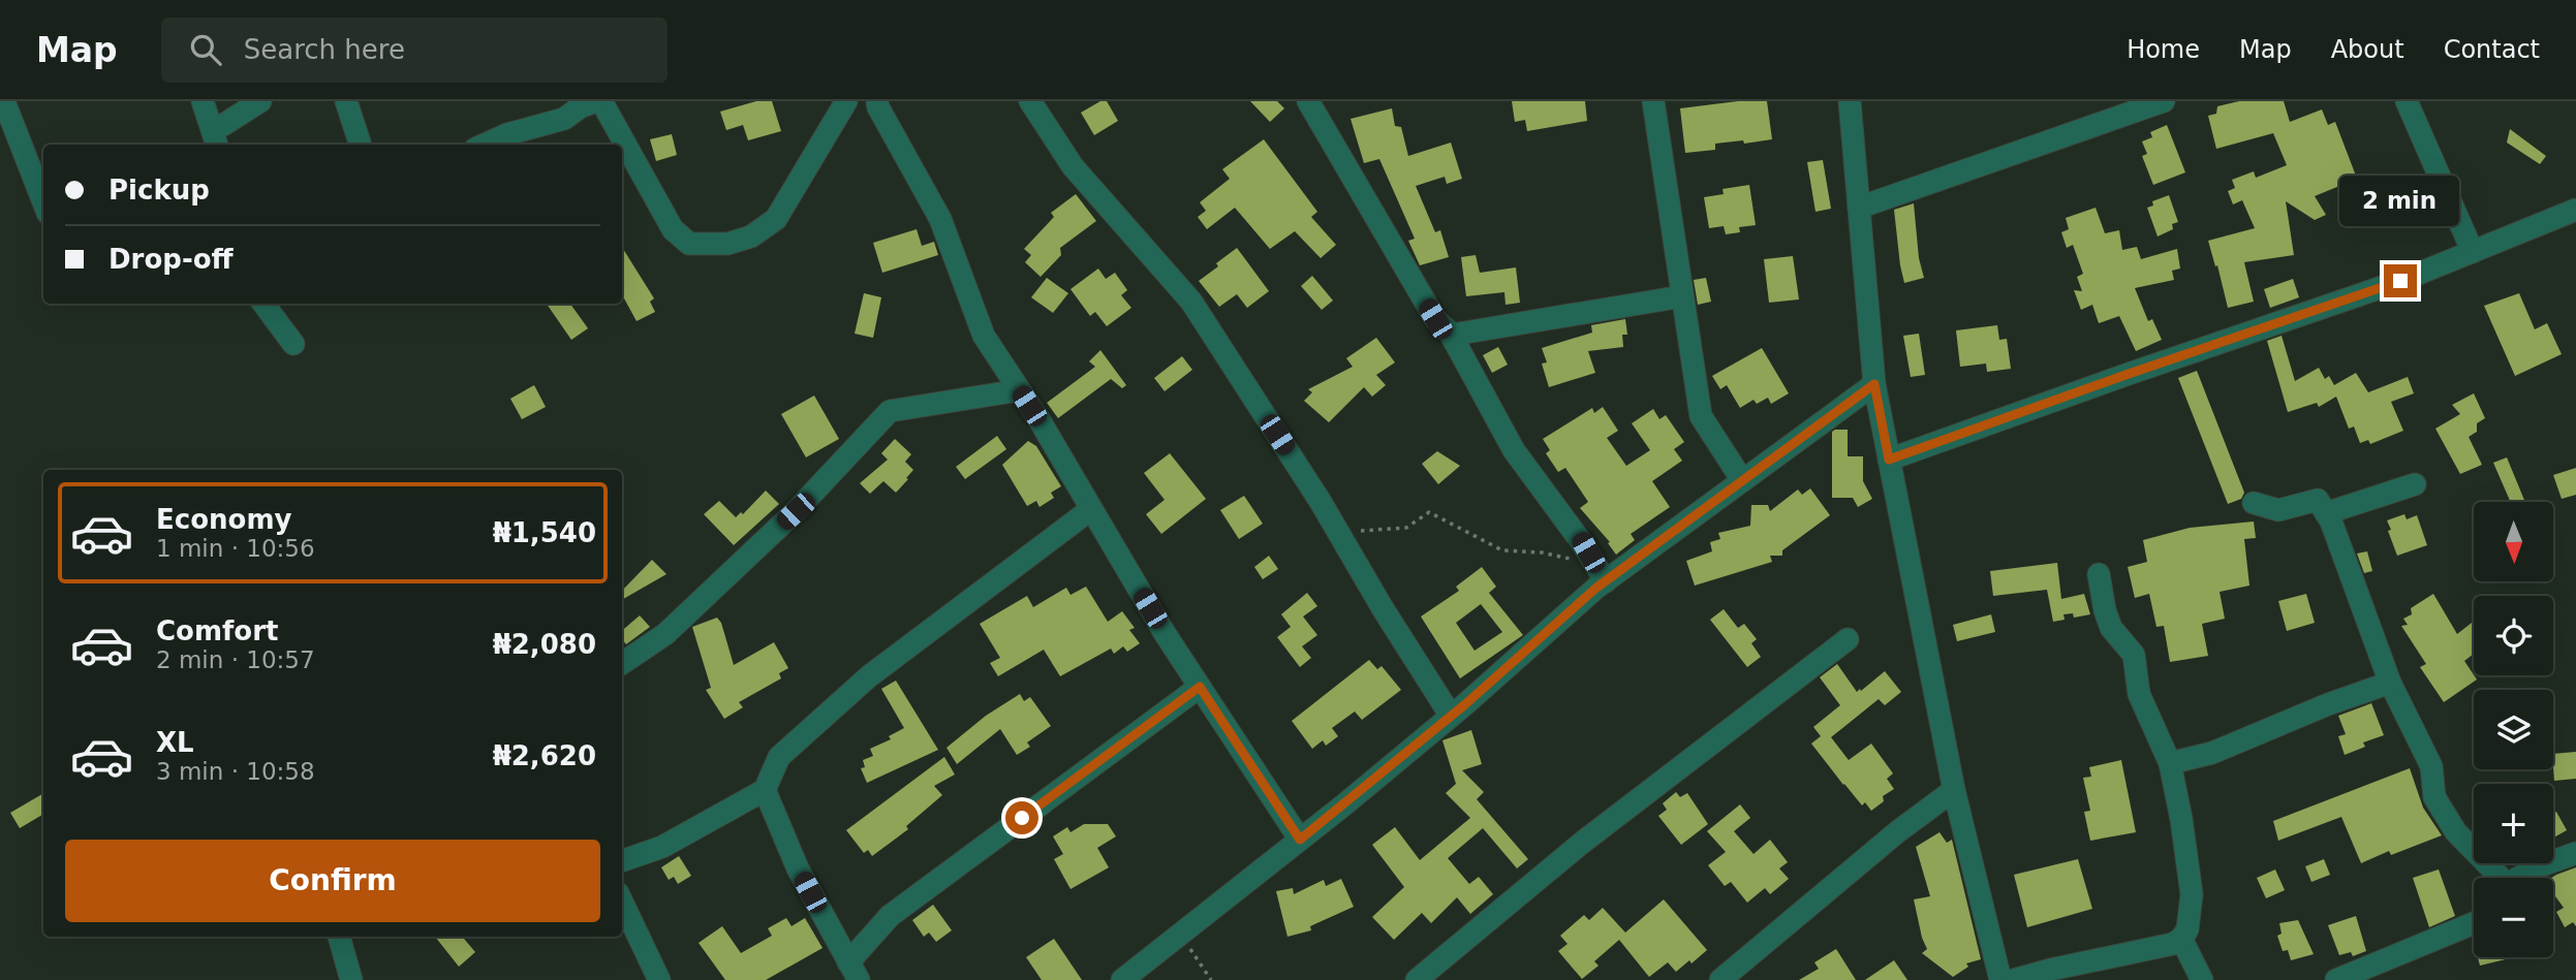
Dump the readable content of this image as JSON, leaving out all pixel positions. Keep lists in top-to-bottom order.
{
  "north": "bottom",
  "page": {
    "header": "Map",
    "search": "Search here",
    "nav": [
      "Home",
      "Map",
      "About",
      "Contact"
    ],
    "banner": ["Pickup", "Drop-off"],
    "bubble": "2 min",
    "list": [
      {
        "name": "Economy",
        "note": "1 min · 10:56",
        "value": "₦1,540"
      },
      {
        "name": "Comfort",
        "note": "2 min · 10:57",
        "value": "₦2,080"
      },
      {
        "name": "XL",
        "note": "3 min · 10:58",
        "value": "₦2,620"
      }
    ],
    "map_buttons": ["+", "−"],
    "buttons": "Confirm"
  }
}
